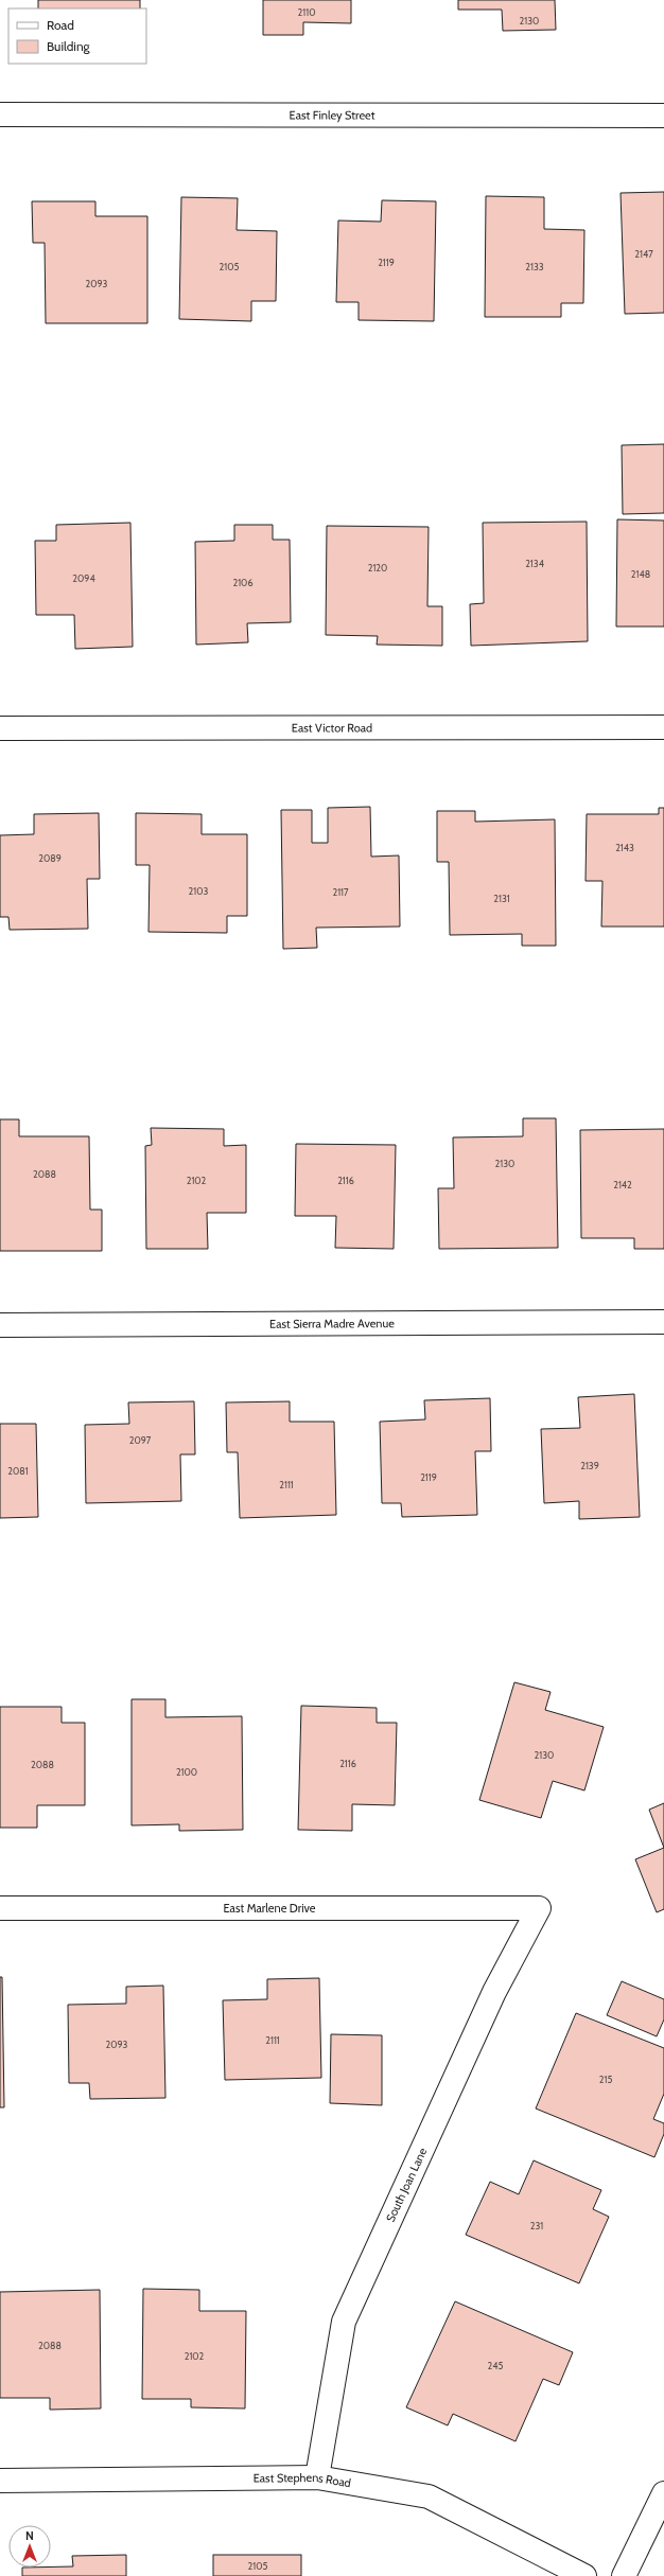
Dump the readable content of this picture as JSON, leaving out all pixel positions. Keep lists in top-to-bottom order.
{
  "streets": {
    "street": [
      "East Finley Street",
      "East Victor Road",
      "East Sierra Madre Avenue",
      "East Marlene Drive",
      "South Joan Lane",
      "East Stephens Road"
    ]
  },
  "crossings": [
    ["East Marlene Drive", "South Joan Lane"],
    ["South Joan Lane", "East Stephens Road"]
  ],
  "house_numbers": [
    "2110",
    "2130",
    "2147",
    "2119",
    "2105",
    "2133",
    "2093",
    "2134",
    "2120",
    "2148",
    "2094",
    "2106",
    "2143",
    "2089",
    "2103",
    "2117",
    "2131",
    "2130",
    "2088",
    "2102",
    "2116",
    "2142",
    "2097",
    "2139",
    "2081",
    "2119",
    "2111",
    "2130",
    "2116",
    "2088",
    "2100",
    "2111",
    "2093",
    "215",
    "231",
    "2088",
    "2102",
    "245",
    "2105"
  ],
  "legend": ["Road", "Building"],
  "north": "top"
}
